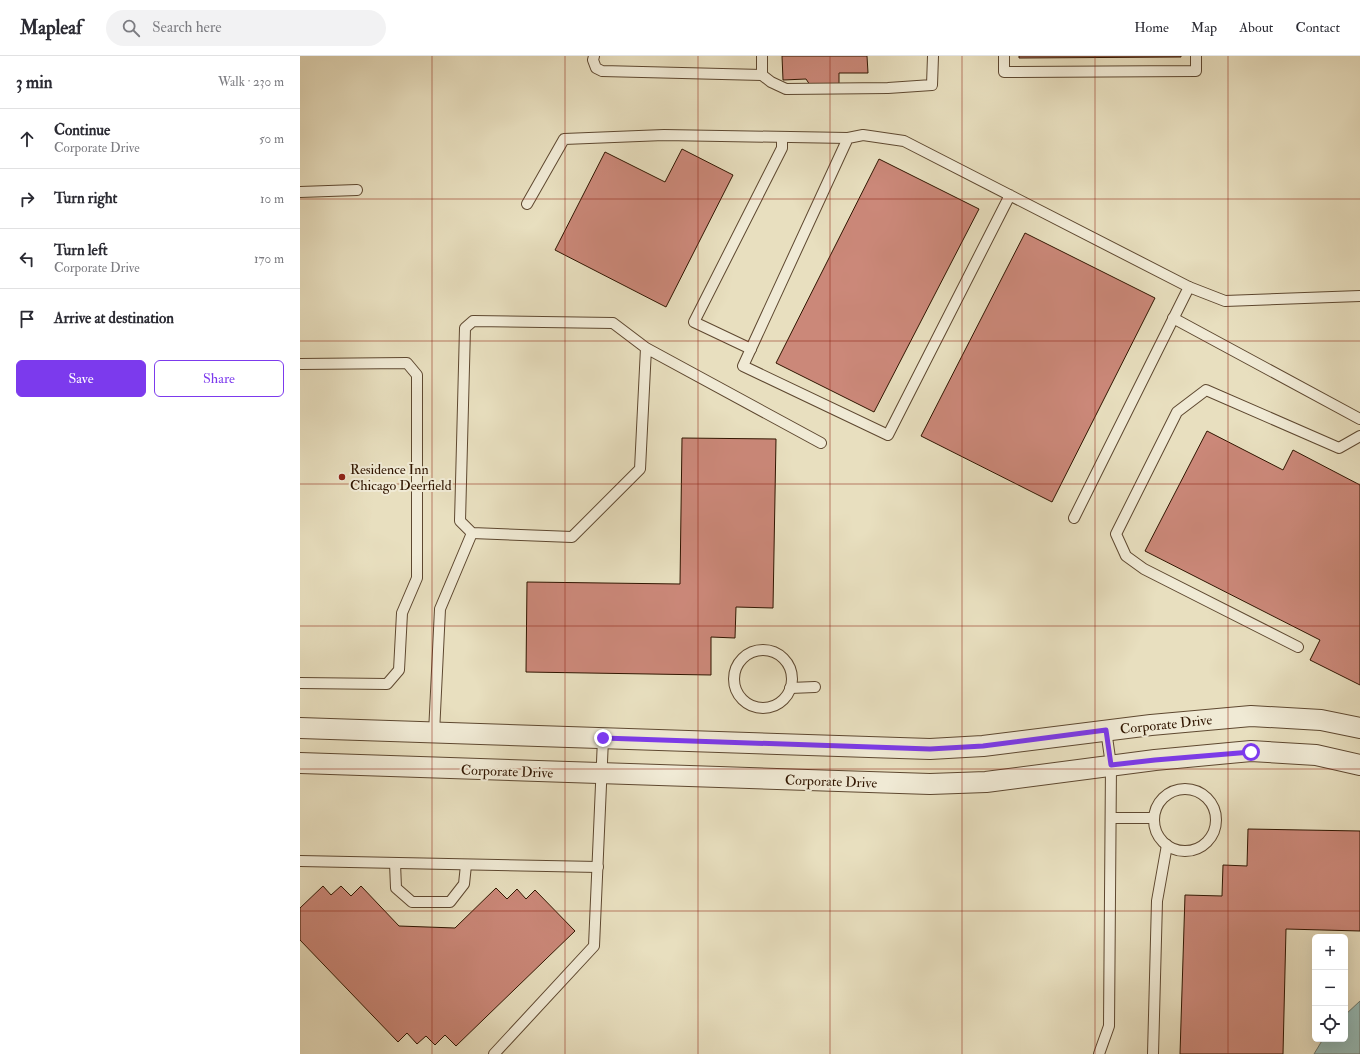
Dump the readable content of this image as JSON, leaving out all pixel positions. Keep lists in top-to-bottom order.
{
  "streets": {
    "street": ["Corporate Drive"]
  },
  "places": ["Residence Inn Chicago Deerfield"],
  "page": {
    "header": "Mapleaf",
    "search": "Search here",
    "nav": [
      "Home",
      "Map",
      "About",
      "Contact"
    ],
    "heading": ["3 min", "Walk · 230 m"],
    "list": [
      ["Continue", "Corporate Drive", "50 m"],
      ["Turn right", "10 m"],
      ["Turn left", "Corporate Drive", "170 m"],
      "Arrive at destination"
    ],
    "buttons": ["Save", "Share"],
    "map_buttons": ["+", "−"]
  }
}
